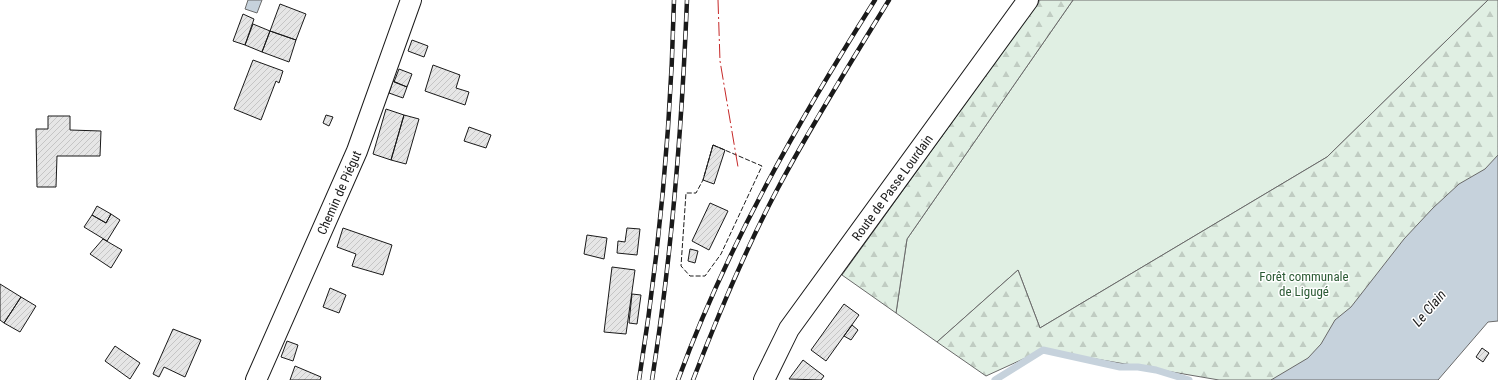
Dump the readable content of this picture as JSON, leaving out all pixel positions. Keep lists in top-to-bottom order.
{
  "streets": {
    "street": ["Route de Passe Lourdain", "Chemin de Piégut"]
  },
  "water": ["Le Clain"],
  "parks": ["Forêt communale de Ligugé"]
}
